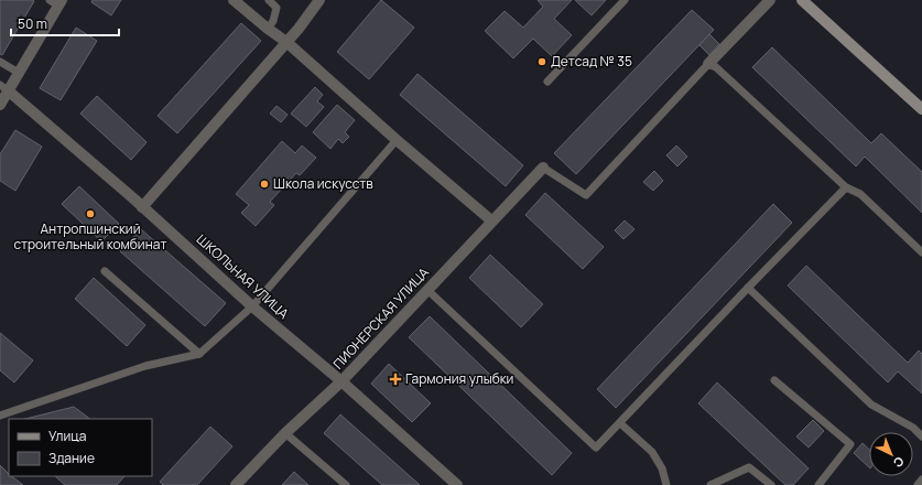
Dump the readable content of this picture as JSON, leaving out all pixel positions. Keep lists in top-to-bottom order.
{
  "streets": {
    "street": ["ШКОЛЬНАЯ УЛИЦА", "ПИОНЕРСКАЯ УЛИЦА"]
  },
  "crossings": [
    ["ШКОЛЬНАЯ УЛИЦА", "ПИОНЕРСКАЯ УЛИЦА"]
  ],
  "places": {
    "other": ["Детсад № 35", "Школа искусств", "Антропшинский строительный комбинат"],
    "health": ["Гармония улыбки"]
  },
  "legend": ["Улица", "Здание"],
  "scale_bar": "50 m",
  "north": "bottom right"
}
